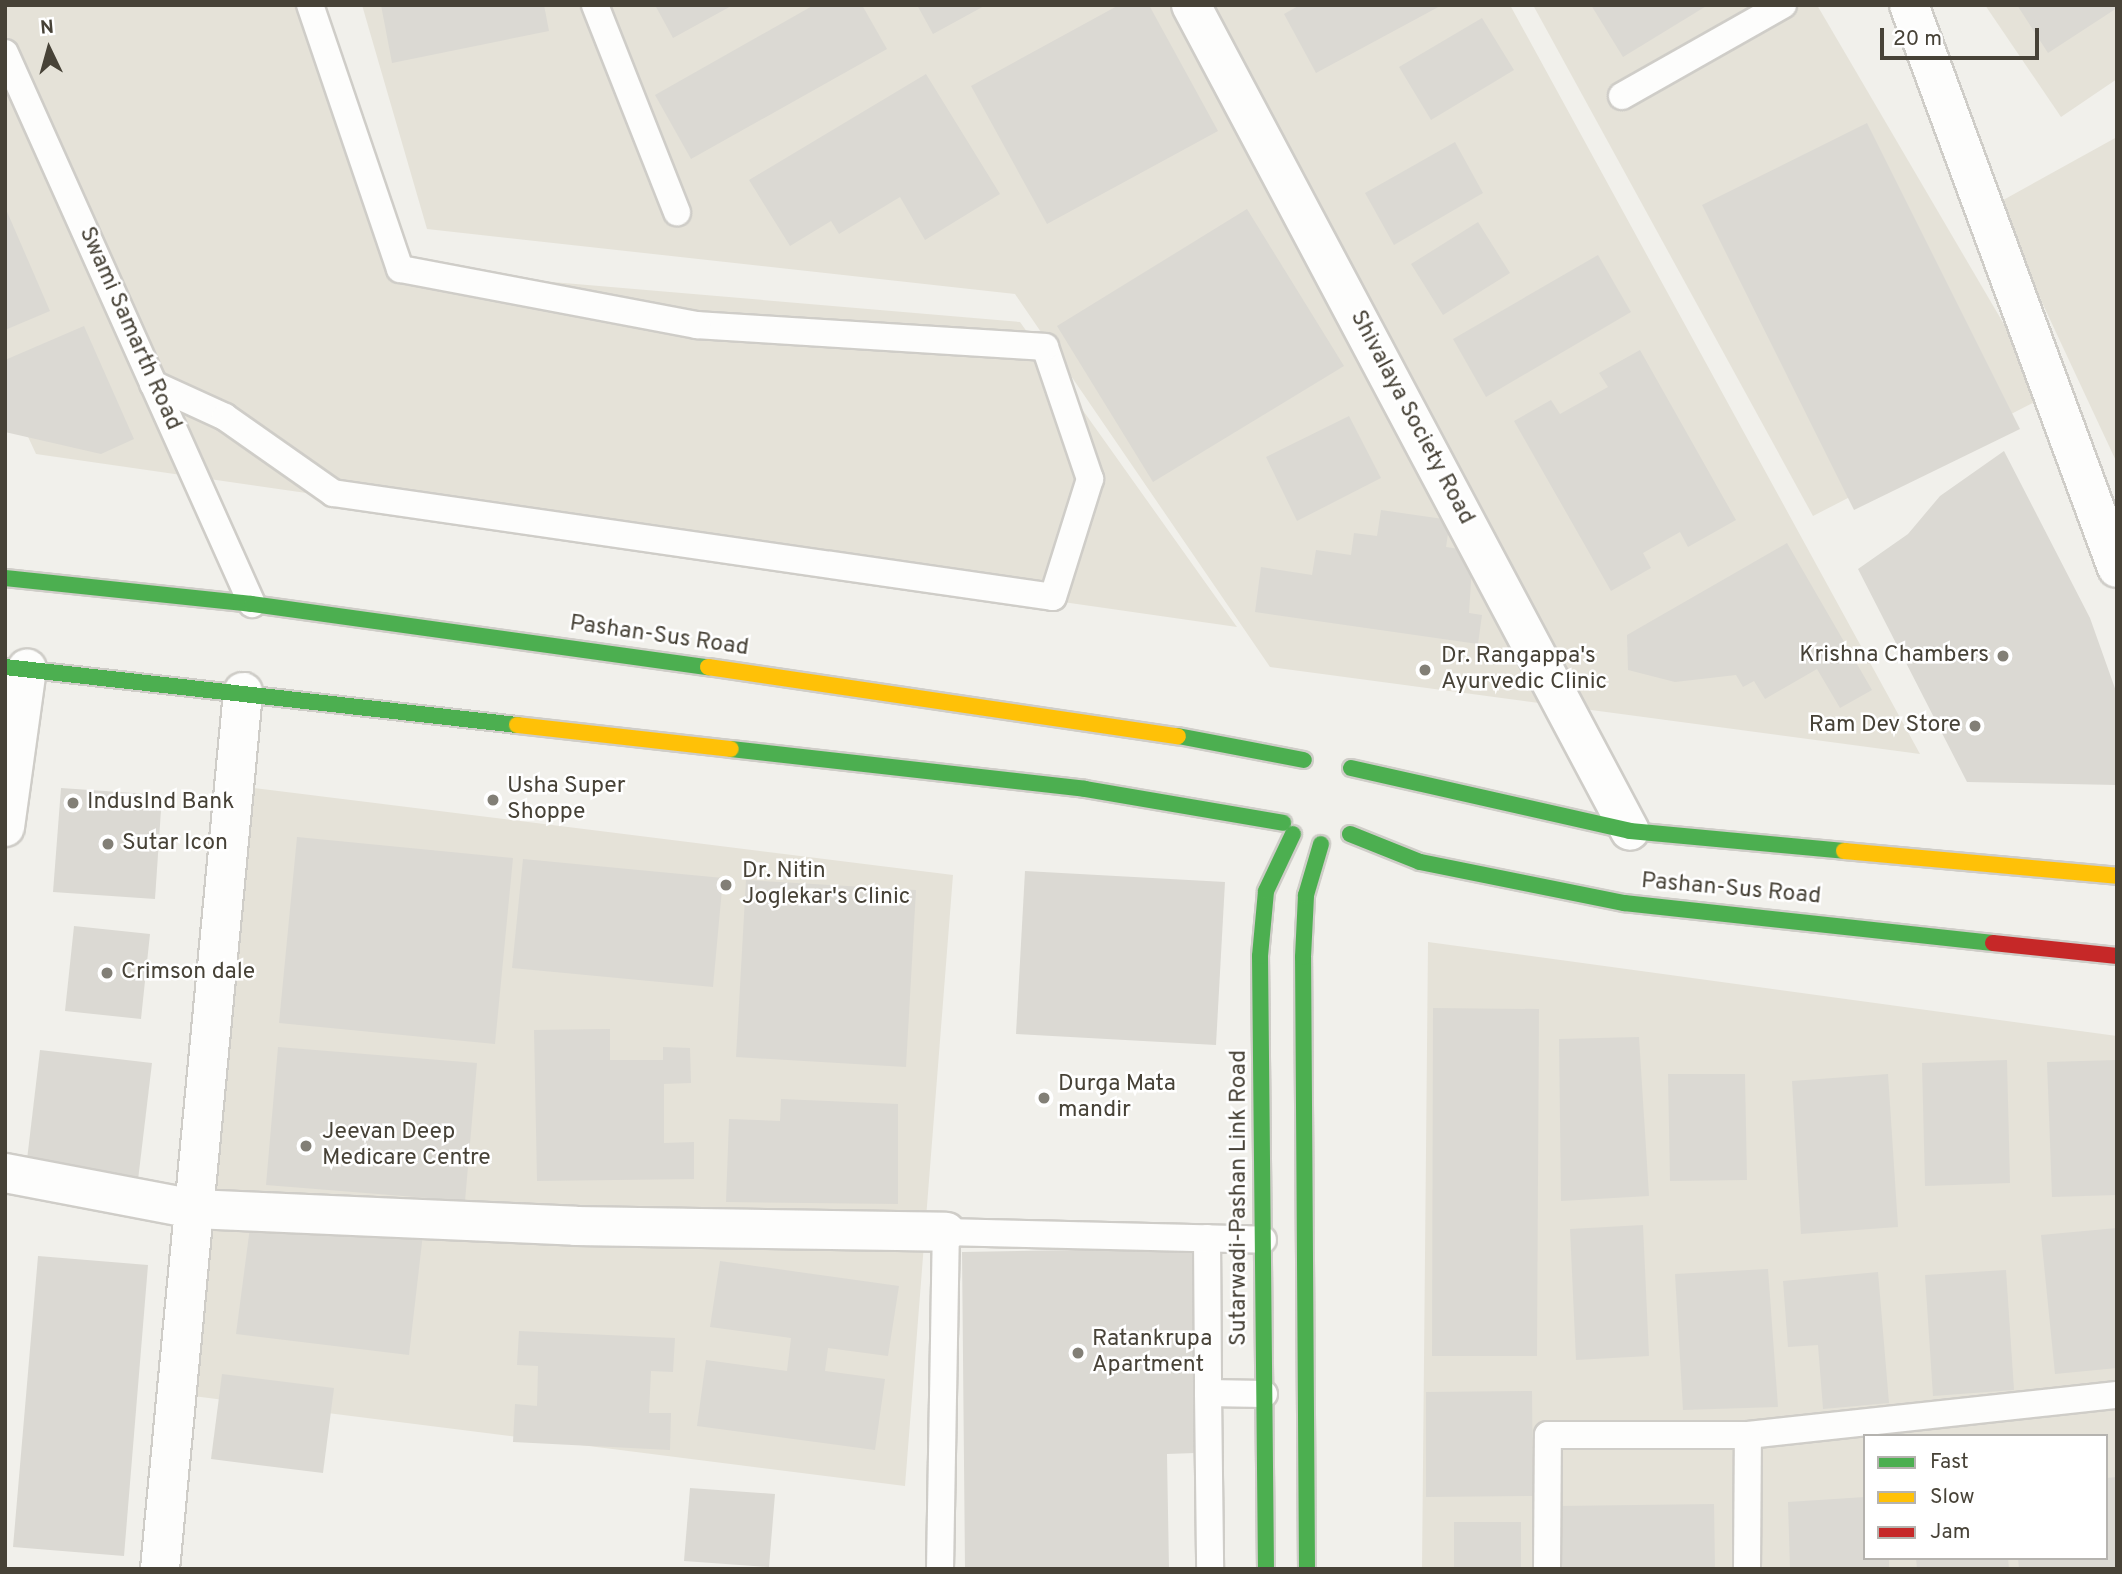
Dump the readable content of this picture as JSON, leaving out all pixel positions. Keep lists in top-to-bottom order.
{
  "streets": {
    "main road": ["Pashan-Sus Road", "Sutarwadi-Pashan Link Road"],
    "street": ["Shivalaya Society Road"],
    "lane": ["Swami Samarth Road"]
  },
  "crossings": [
    ["Swami Samarth Road", "Pashan-Sus Road"]
  ],
  "places": [
    "Krishna Chambers",
    "Dr. Rangappa's Ayurvedic Clinic",
    "Ram Dev Store",
    "Usha Super Shoppe",
    "IndusInd Bank",
    "Sutar Icon",
    "Dr. Nitin Joglekar's Clinic",
    "Crimson dale",
    "Durga Mata mandir",
    "Jeevan Deep Medicare Centre",
    "Ratankrupa Apartment"
  ],
  "legend": ["Fast", "Slow", "Jam"],
  "scale_bar": "20 m",
  "north": "top"
}
